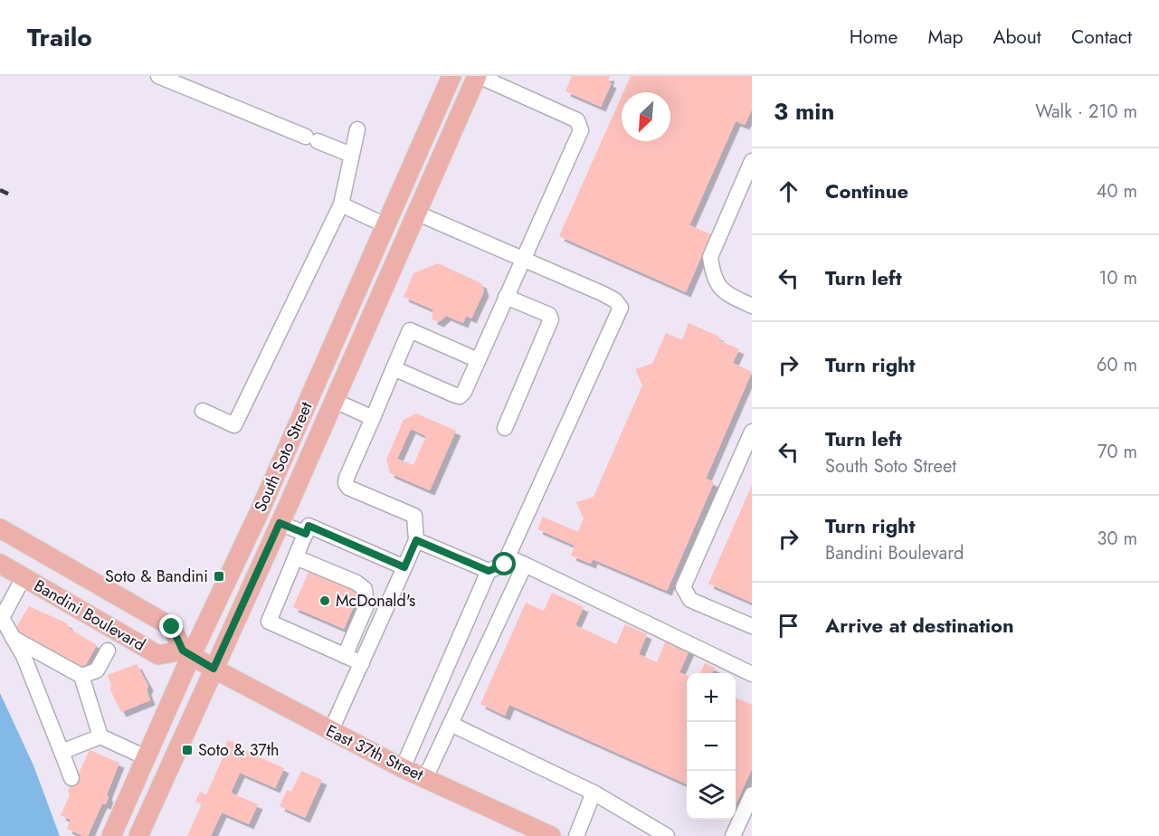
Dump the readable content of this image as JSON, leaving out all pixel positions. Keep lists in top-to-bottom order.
{
  "streets": {
    "main road": ["South Soto Street", "Bandini Boulevard", "East 37th Street"]
  },
  "crossings": [
    ["South Soto Street", "Bandini Boulevard"],
    ["South Soto Street", "East 37th Street"],
    ["Bandini Boulevard", "East 37th Street"]
  ],
  "places": {
    "transit": ["Soto & Bandini", "Soto & 37th"],
    "other": ["McDonald's"]
  },
  "north": "bottom left",
  "page": {
    "header": "Trailo",
    "nav": [
      "Home",
      "Map",
      "About",
      "Contact"
    ],
    "heading": ["3 min", "Walk · 210 m"],
    "list": [
      ["Continue", "40 m"],
      ["Turn left", "10 m"],
      ["Turn right", "60 m"],
      ["Turn left", "South Soto Street", "70 m"],
      ["Turn right", "Bandini Boulevard", "30 m"],
      "Arrive at destination"
    ],
    "map_buttons": ["+", "−"]
  }
}
